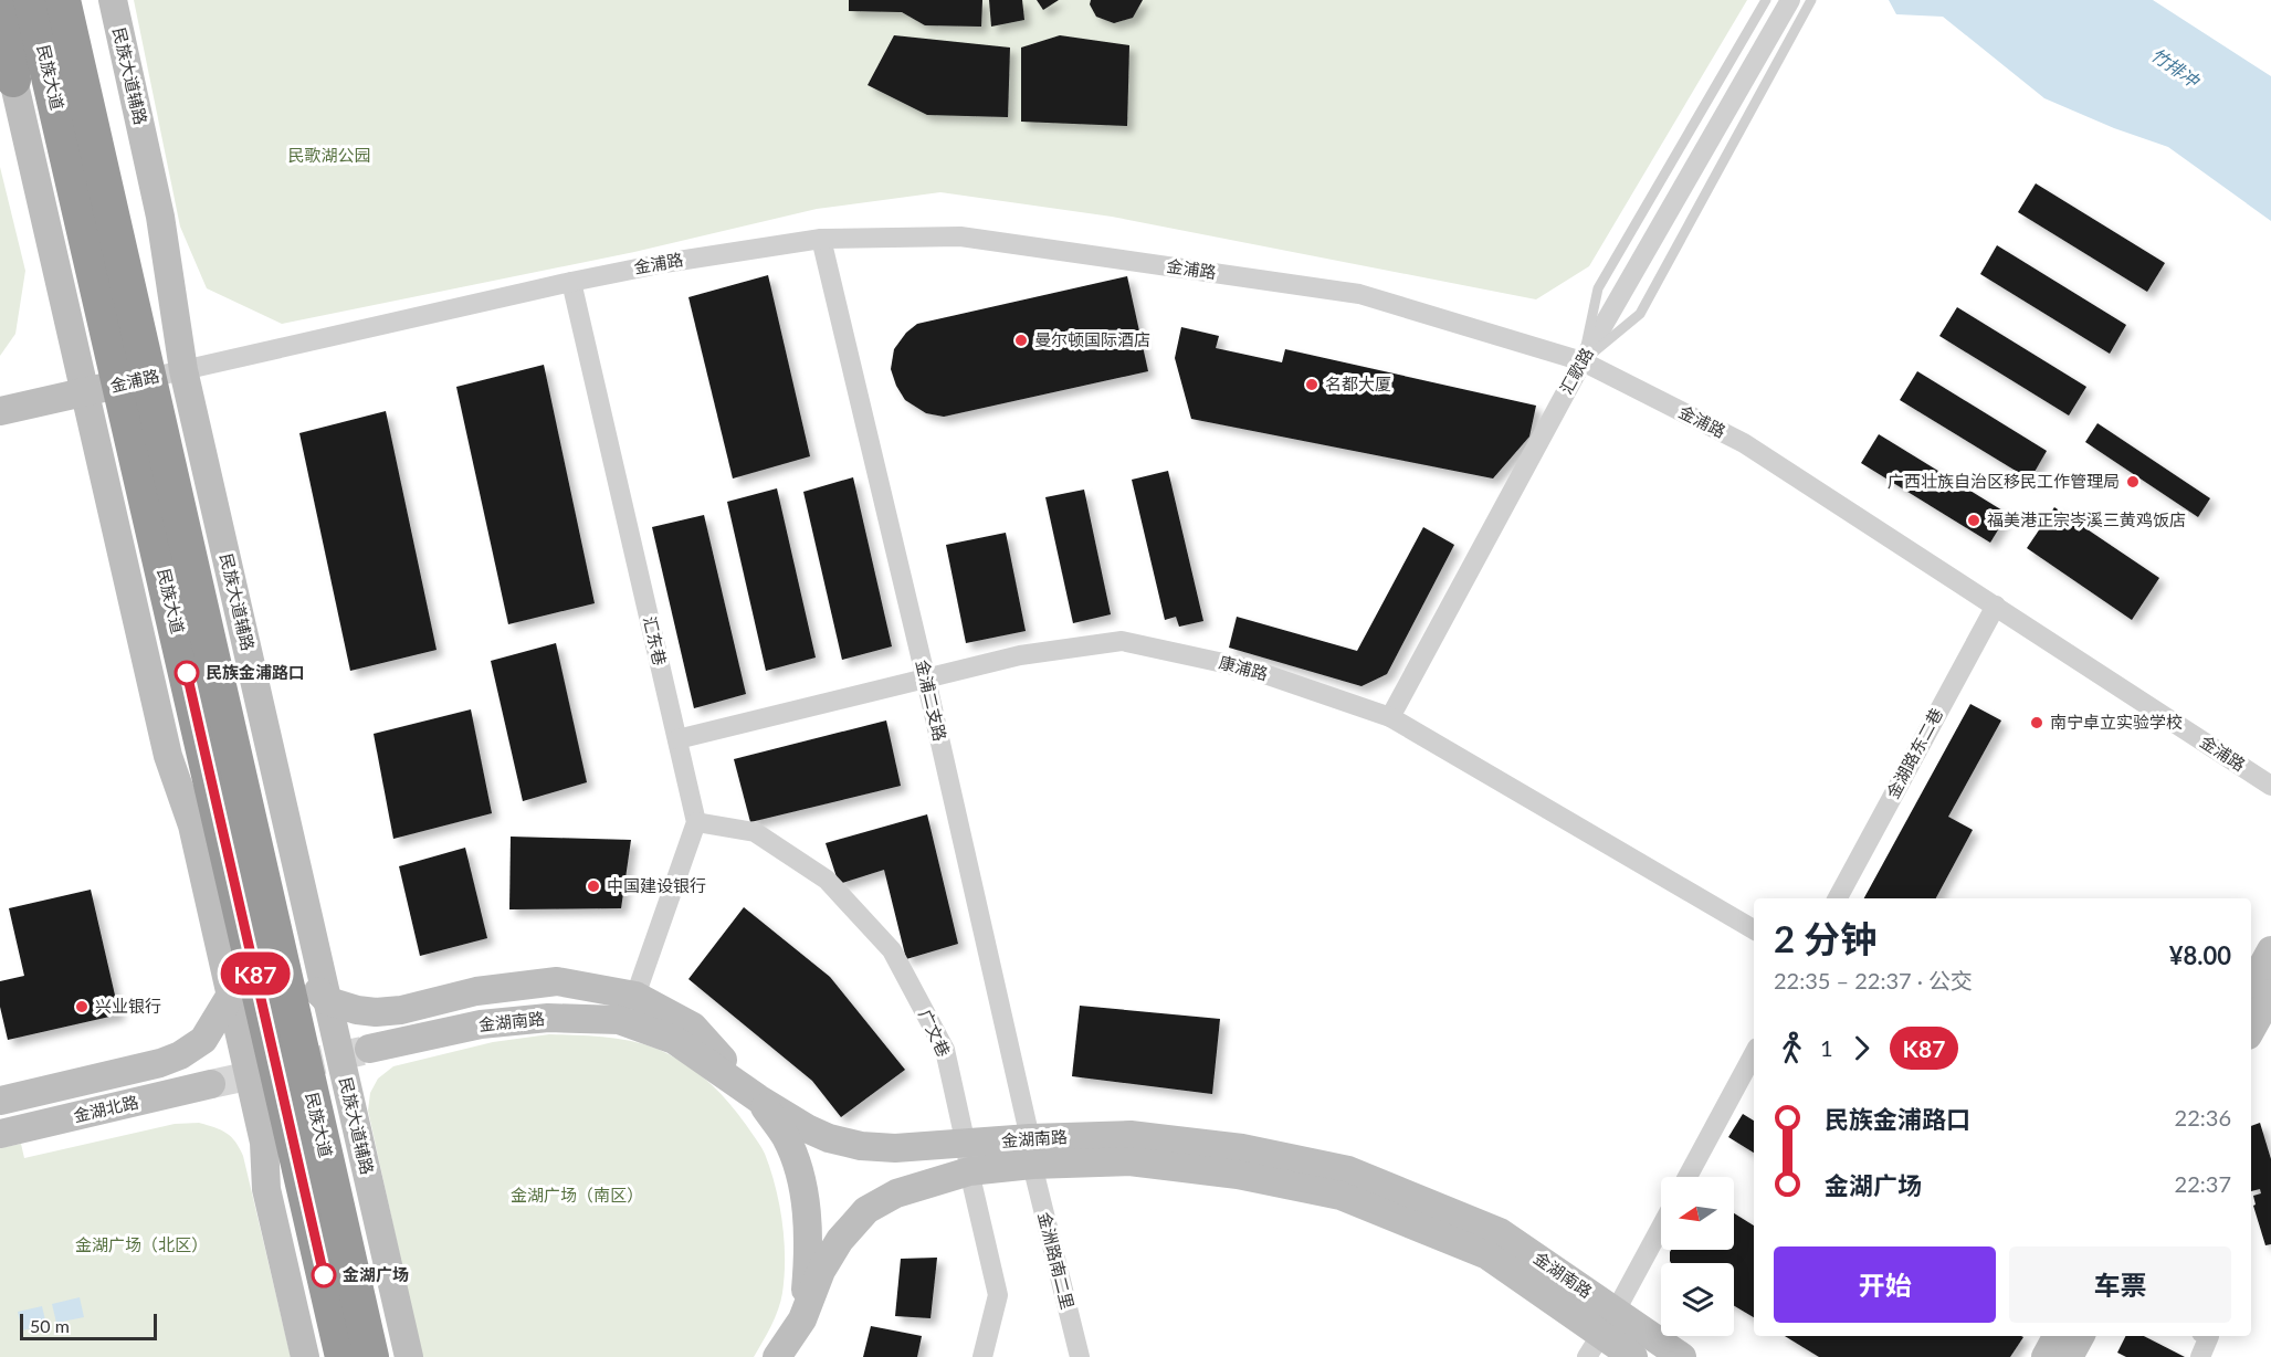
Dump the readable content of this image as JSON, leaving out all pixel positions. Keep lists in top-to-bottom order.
{
  "streets": {
    "highway": ["民族大道"],
    "main road": [
      "民族大道辅路",
      "金浦路",
      "金湖南路",
      "金湖北路"
    ],
    "street": [
      "汇歌路",
      "汇东巷",
      "康浦路",
      "金浦二支路",
      "金湖路东二巷",
      "广文巷",
      "金洲路南二里"
    ]
  },
  "crossings": [
    ["民族大道辅路", "金浦路"],
    ["民族大道", "金浦路"],
    ["金浦路", "汇歌路"],
    ["金浦路", "汇东巷"],
    ["金浦路", "金浦二支路"],
    ["金浦路", "金湖路东二巷"],
    ["汇歌路", "康浦路"],
    ["汇东巷", "康浦路"],
    ["汇东巷", "广文巷"],
    ["康浦路", "金浦二支路"],
    ["金浦二支路", "金湖南路"],
    ["金浦二支路", "金洲路南二里"],
    ["金湖南路", "广文巷"],
    ["金湖南路", "金洲路南二里"]
  ],
  "water": ["竹排冲"],
  "parks": ["民歌湖公园", "金湖广场（南区）", "金湖广场（北区）"],
  "places": [
    "曼尔顿国际酒店",
    "名都大厦",
    "广西壮族自治区移民工作管理局",
    "福美港正宗岑溪三黄鸡饭店",
    "民族金浦路口",
    "南宁卓立实验学校",
    "中国建设银行",
    "兴业银行",
    "金湖广场"
  ],
  "lines": ["bus line K87"],
  "scale_bar": "50 m",
  "north": "left",
  "page": {
    "on_map": "K87",
    "heading": ["2 分钟", "22:35 – 22:37 · 公交", "¥8.00"],
    "legs": ["1", "K87"],
    "list": [
      {
        "name": "民族金浦路口",
        "value": "22:36"
      },
      {
        "name": "金湖广场",
        "value": "22:37"
      }
    ],
    "buttons": ["开始", "车票"],
    "scale": "50 m"
  }
}
